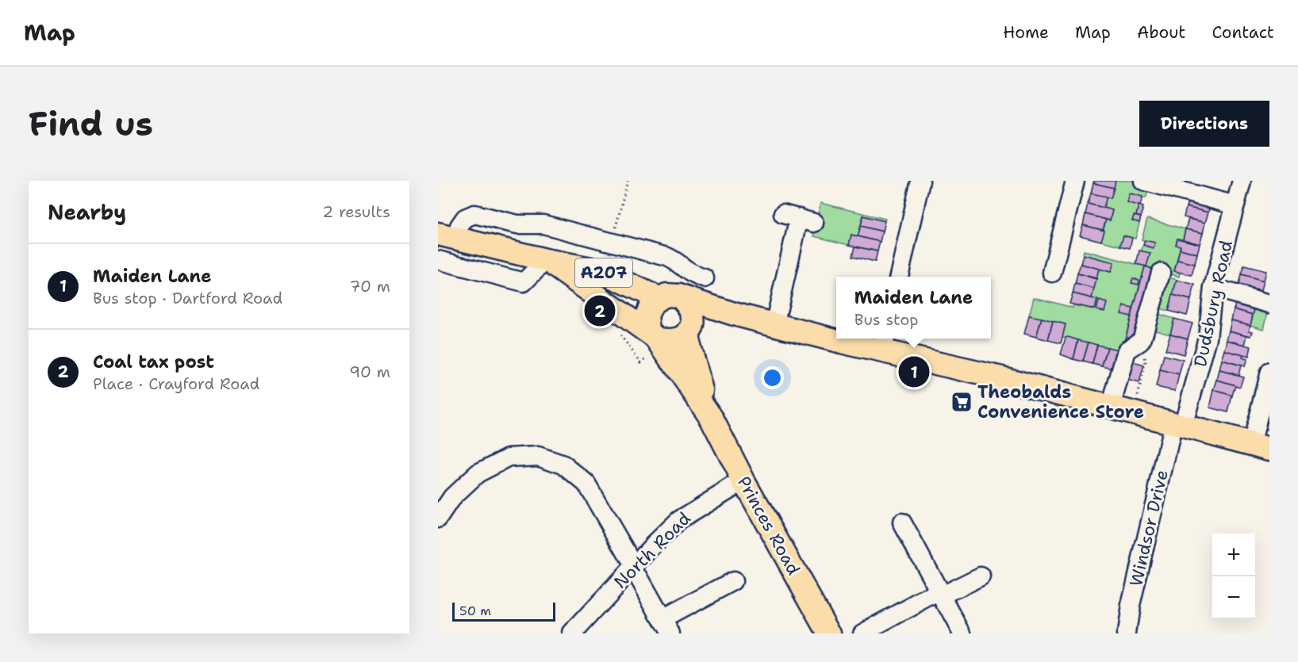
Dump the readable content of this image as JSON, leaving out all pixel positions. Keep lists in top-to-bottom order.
{
  "streets": {
    "main road": ["A207", "Princes Road"],
    "street": ["Dudsbury Road", "Windsor Drive", "North Road"]
  },
  "crossings": [
    ["A207", "Princes Road"],
    ["Dudsbury Road", "Windsor Drive"],
    ["Princes Road", "North Road"]
  ],
  "places": {
    "supermarket": ["Theobalds Convenience Store"]
  },
  "scale_bar": "50 m",
  "page": {
    "header": "Map",
    "nav": [
      "Home",
      "Map",
      "About",
      "Contact"
    ],
    "buttons": "Directions",
    "title": "Find us",
    "heading": ["Nearby", "2 results"],
    "list": [
      {
        "mark": "1",
        "name": "Maiden Lane",
        "note": "Bus stop · Dartford Road",
        "value": "70 m"
      },
      {
        "mark": "2",
        "name": "Coal tax post",
        "note": "Place · Crayford Road",
        "value": "90 m"
      }
    ],
    "popup": ["Maiden Lane", "Bus stop"],
    "pins": ["2", "1"],
    "map_buttons": ["+", "−"],
    "scale": "50 m"
  }
}
